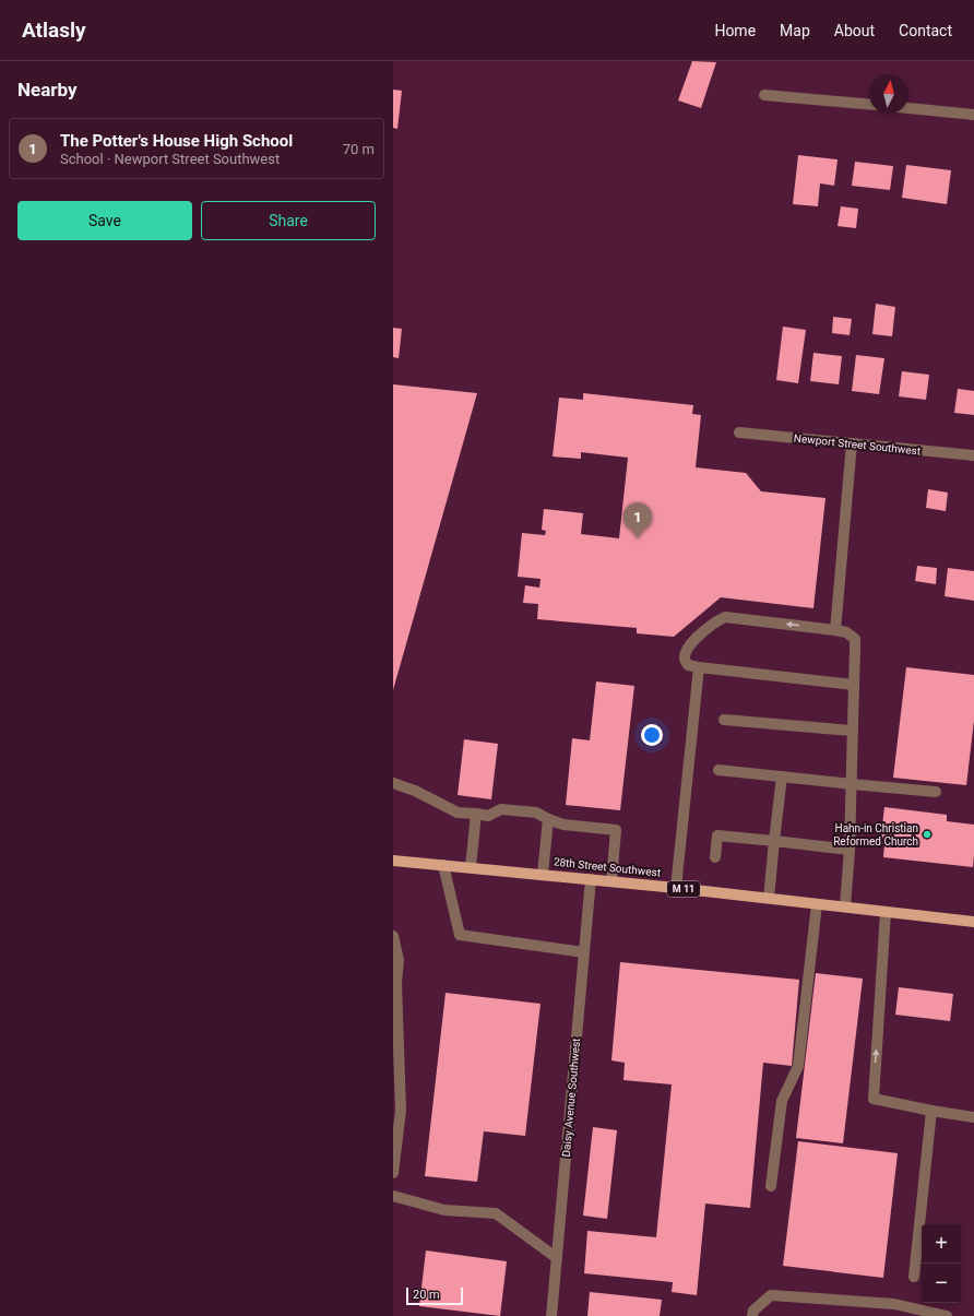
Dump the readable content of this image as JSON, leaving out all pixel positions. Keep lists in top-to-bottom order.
{
  "streets": {
    "main road": ["28th Street Southwest", "M 11"],
    "street": ["Newport Street Southwest", "Daisy Avenue Southwest"]
  },
  "crossings": [
    ["28th Street Southwest", "Daisy Avenue Southwest"]
  ],
  "places": ["Hahn-in Christian Reformed Church"],
  "scale_bar": "20 m",
  "north": "top",
  "page": {
    "header": "Atlasly",
    "nav": [
      "Home",
      "Map",
      "About",
      "Contact"
    ],
    "heading": "Nearby",
    "list": [
      {
        "mark": "1",
        "name": "The Potter's House High School",
        "note": "School · Newport Street Southwest",
        "value": "70 m"
      }
    ],
    "buttons": ["Save", "Share"],
    "pins": "1",
    "map_buttons": ["+", "−"],
    "scale": "20 m"
  }
}
